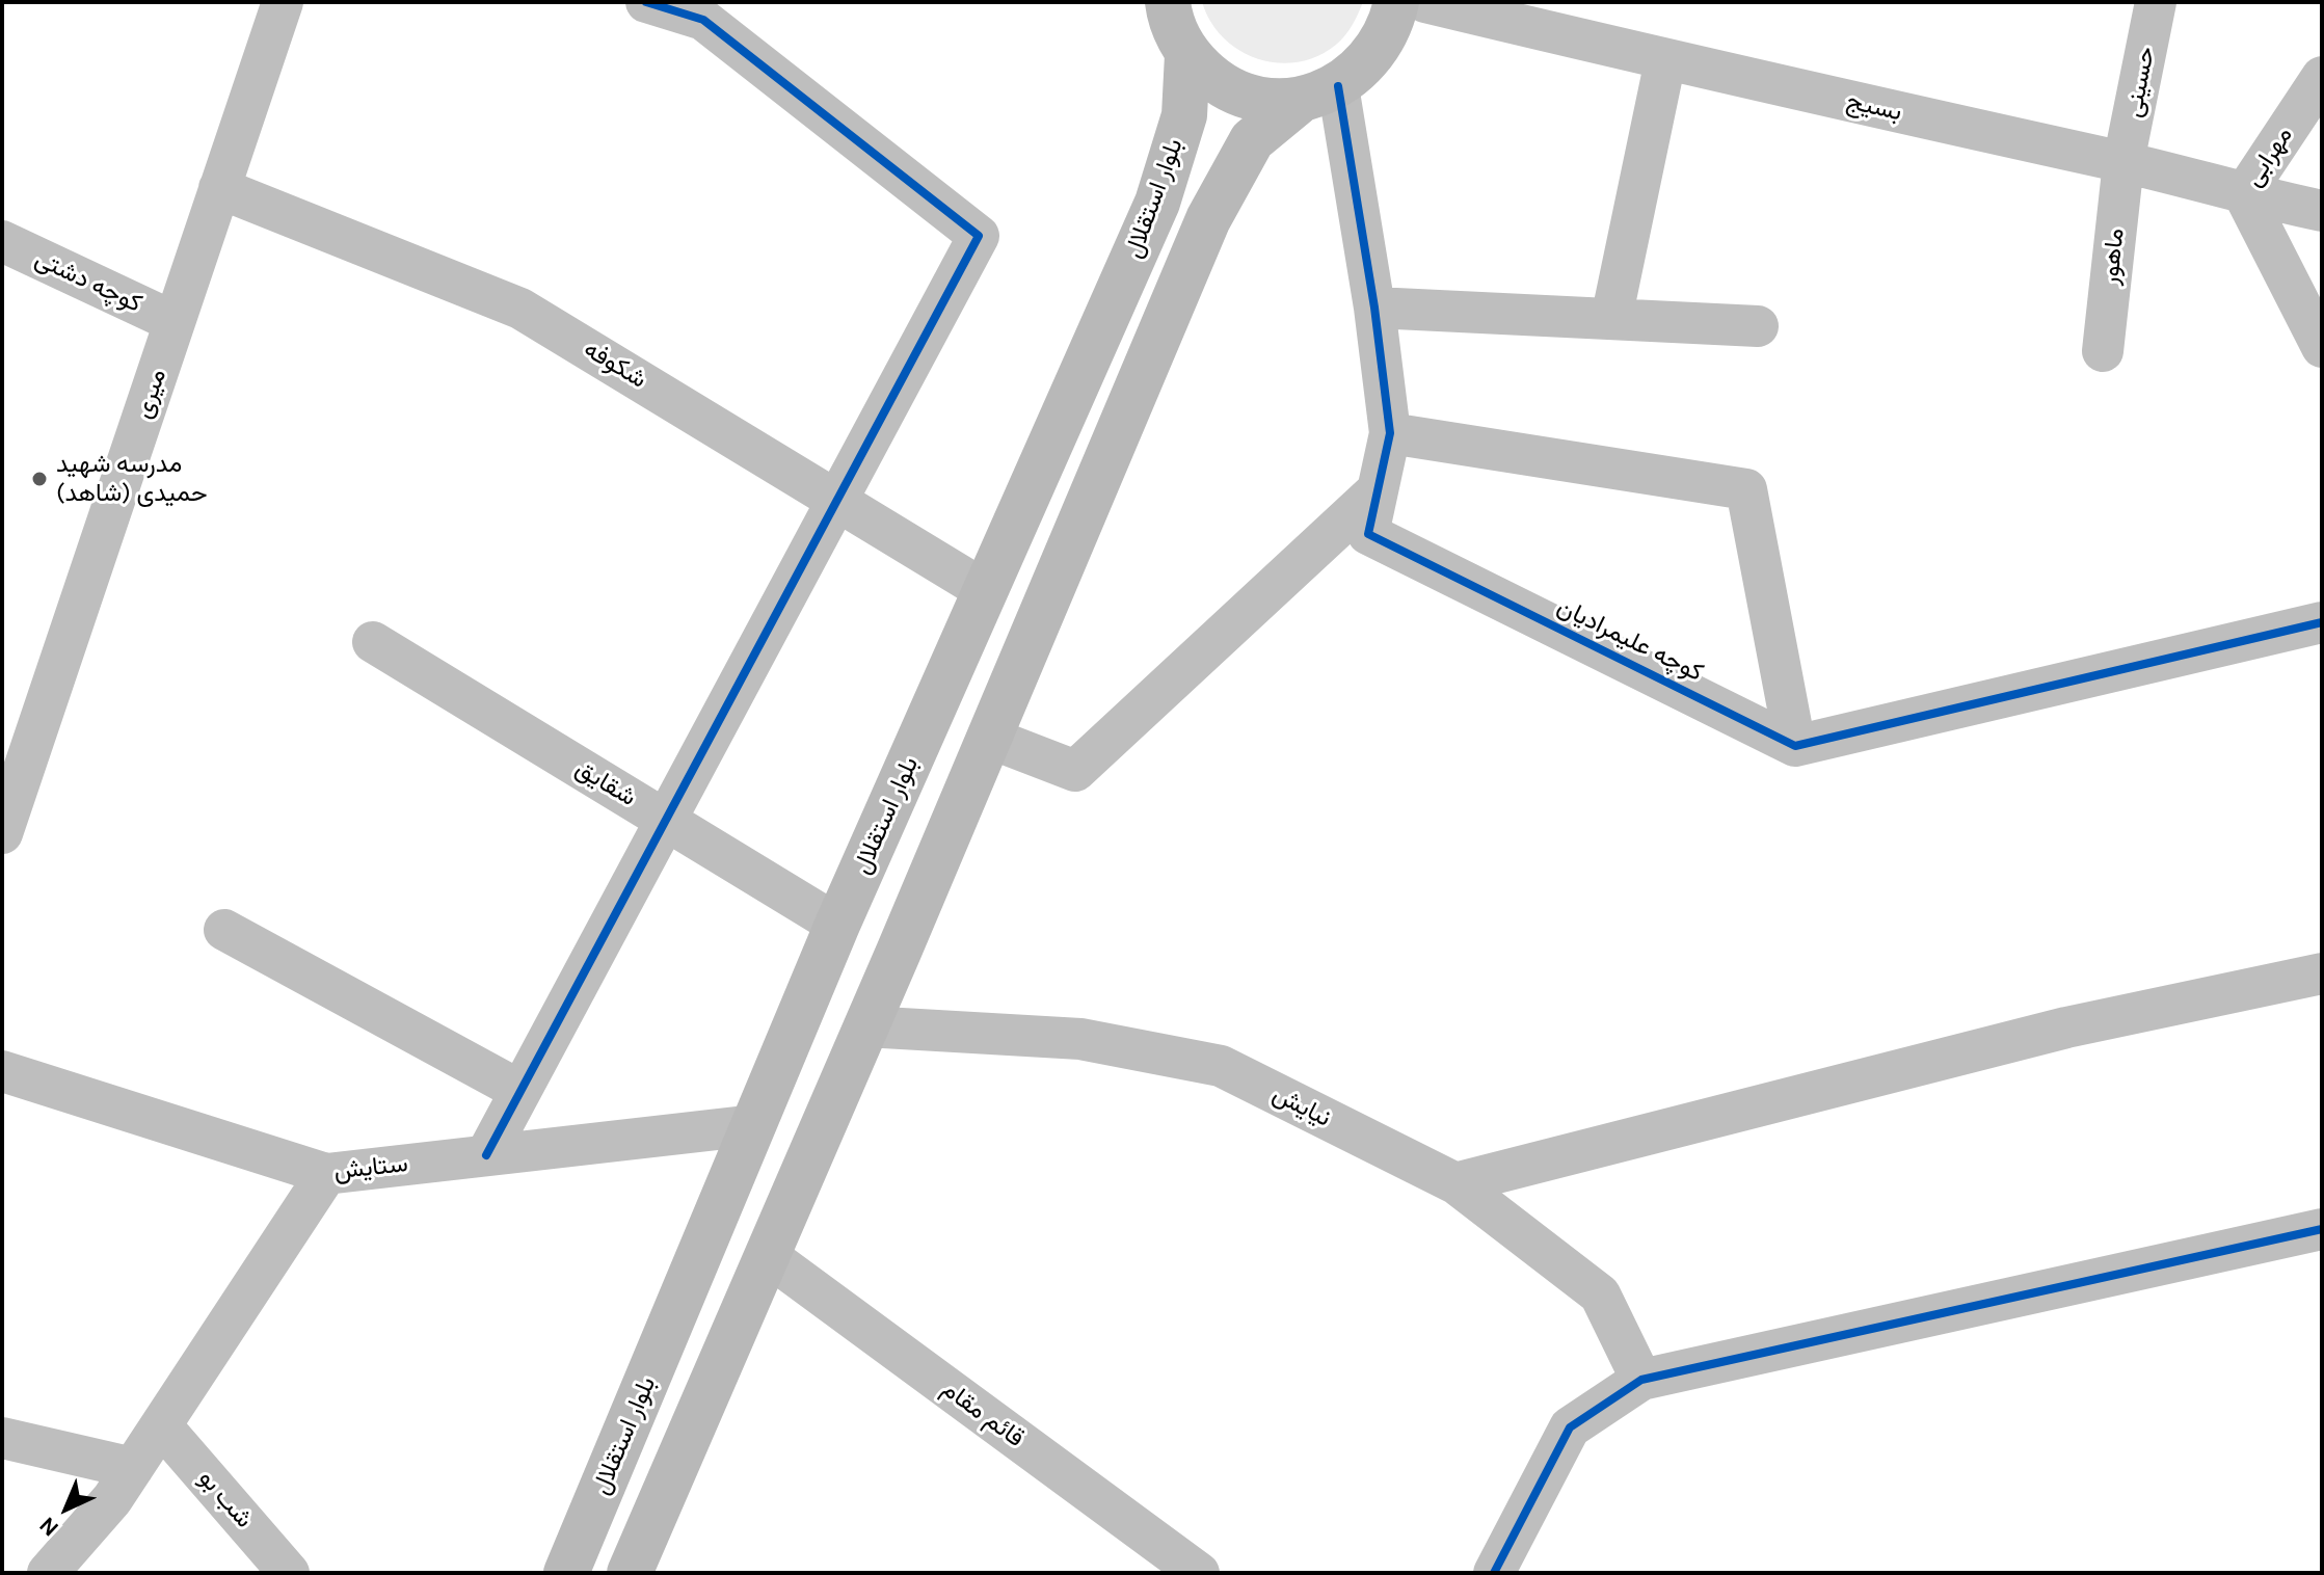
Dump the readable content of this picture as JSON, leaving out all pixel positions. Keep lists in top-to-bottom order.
{
  "streets": {
    "main road": ["بلوار استقلال"],
    "street": [
      "حسینی",
      "بسیج",
      "مهرابی",
      "ماهور",
      "کوچه دشتی",
      "شکوفه",
      "میری",
      "کوچه علیمرادیان",
      "شقایق",
      "نیایش",
      "ستایش",
      "قائم مقام",
      "شب بو"
    ]
  },
  "crossings": [
    ["حسینی", "بسیج"],
    ["حسینی", "ماهور"],
    ["بسیج", "مهرابی"],
    ["بسیج", "ماهور"],
    ["بلوار استقلال", "شکوفه"],
    ["بلوار استقلال", "شقایق"],
    ["بلوار استقلال", "ستایش"],
    ["کوچه دشتی", "میری"],
    ["شکوفه", "میری"]
  ],
  "places": ["مدرسه شهید حمیدی (شاهد)"],
  "north": "bottom left"
}
